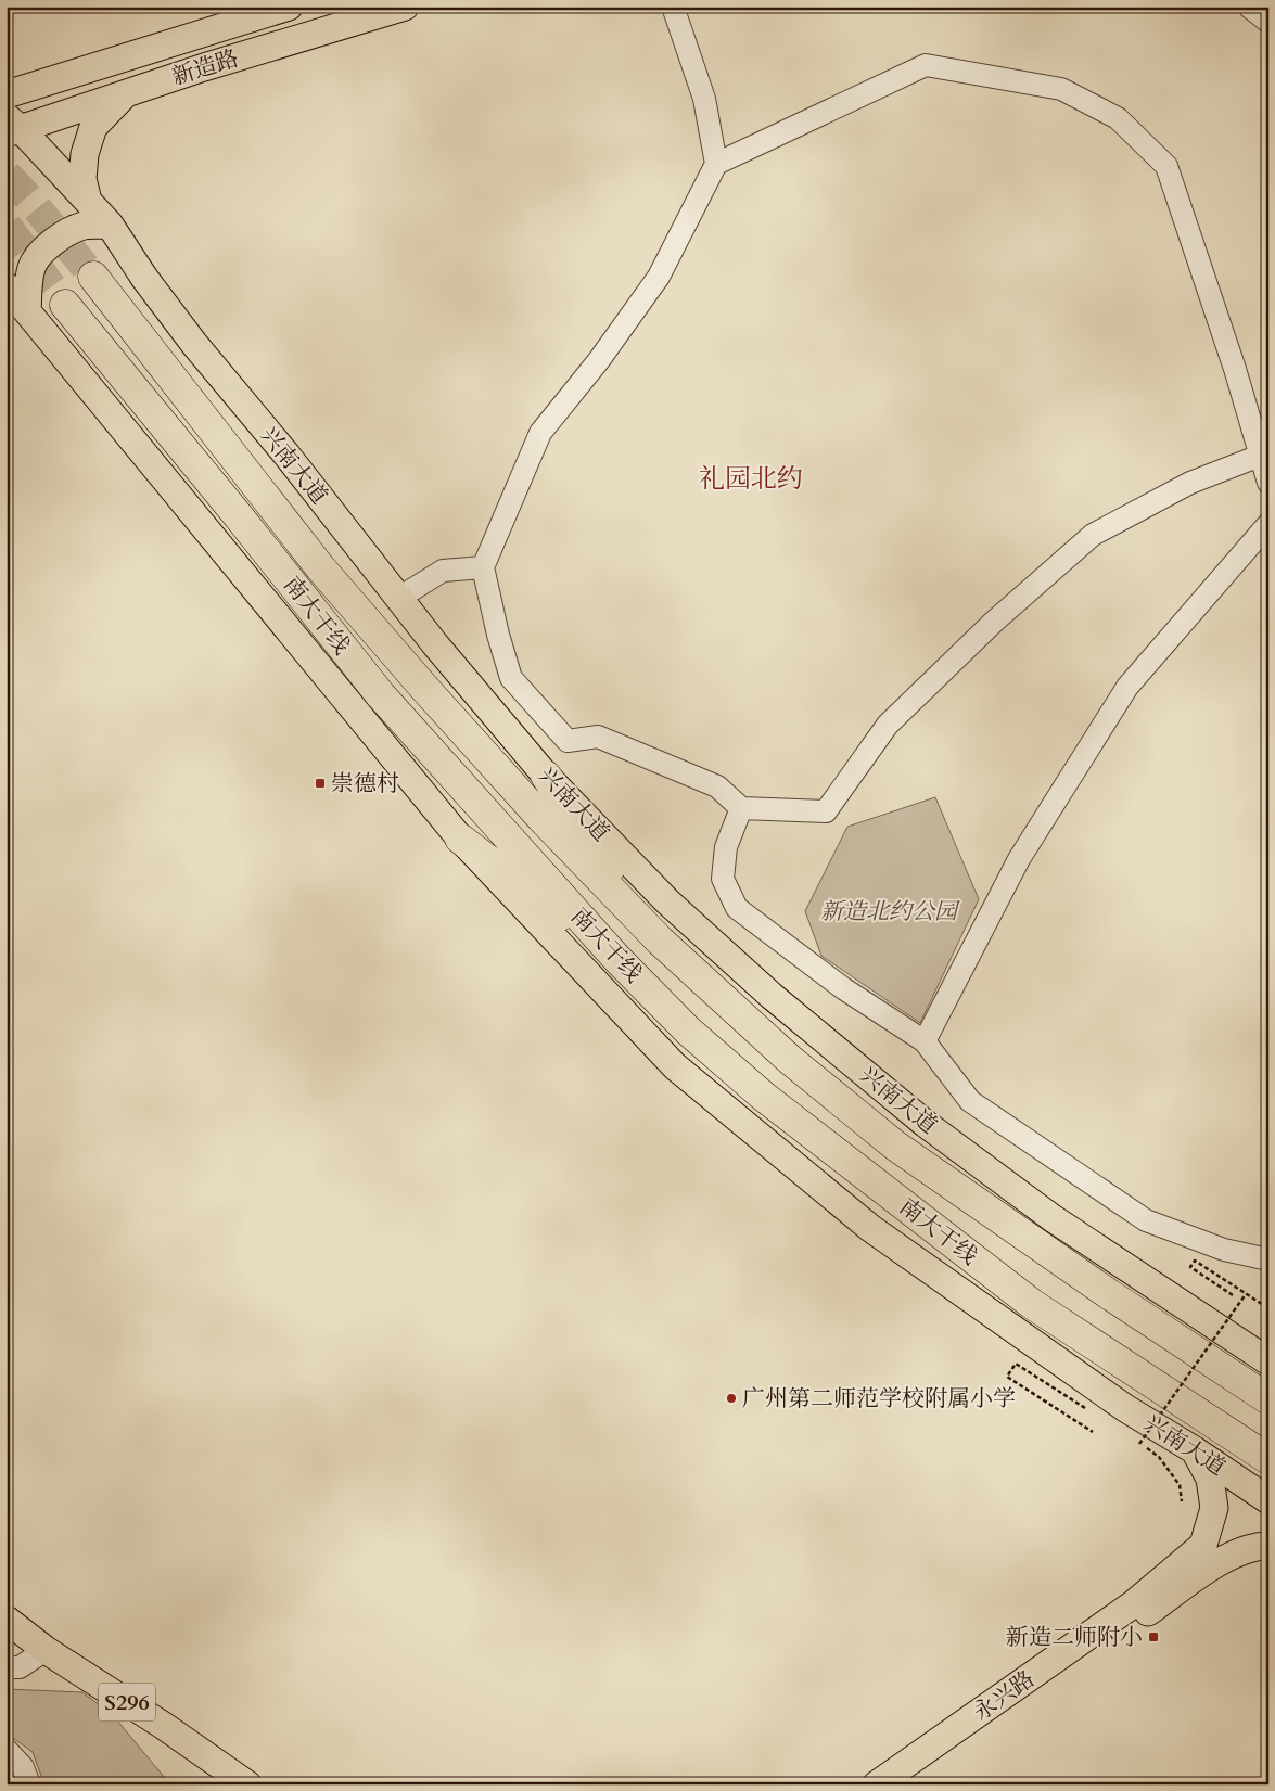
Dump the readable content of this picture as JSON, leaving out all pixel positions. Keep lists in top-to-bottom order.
{
  "streets": {
    "highway": ["南大干线"],
    "main road": [
      "新造路",
      "兴南大道",
      "永兴路",
      "S296"
    ]
  },
  "crossings": [
    ["新造路", "兴南大道"],
    ["兴南大道", "永兴路"]
  ],
  "districts": ["礼园北约"],
  "parks": ["新造北约公园"],
  "places": {
    "transit": ["崇德村", "新造二师附小"],
    "other": ["广州第二师范学校附属小学"]
  }
}
